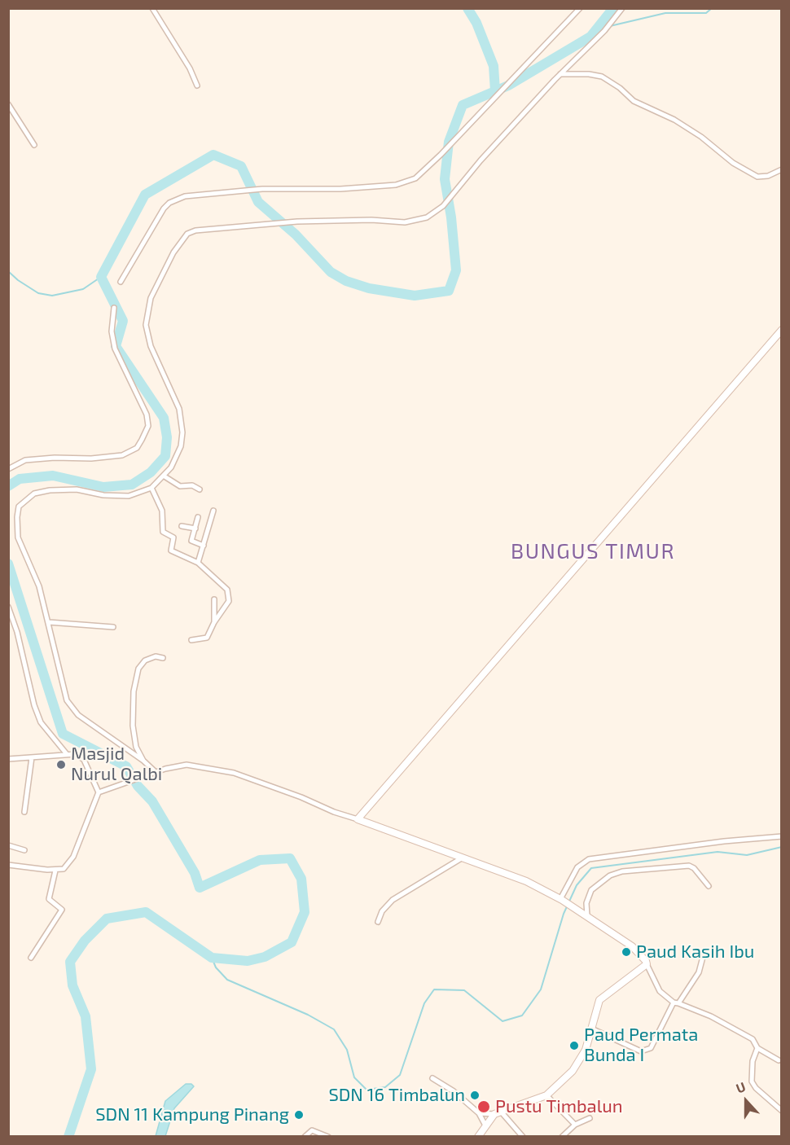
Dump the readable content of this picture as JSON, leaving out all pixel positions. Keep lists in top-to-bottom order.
{
  "districts": ["BUNGUS TIMUR"],
  "places": [
    "Masjid Nurul Qalbi",
    "Paud Kasih Ibu",
    "Paud Permata Bunda I",
    "SDN 16 Timbalun",
    "Pustu Timbalun",
    "SDN 11 Kampung Pinang"
  ],
  "north": "top"
}
